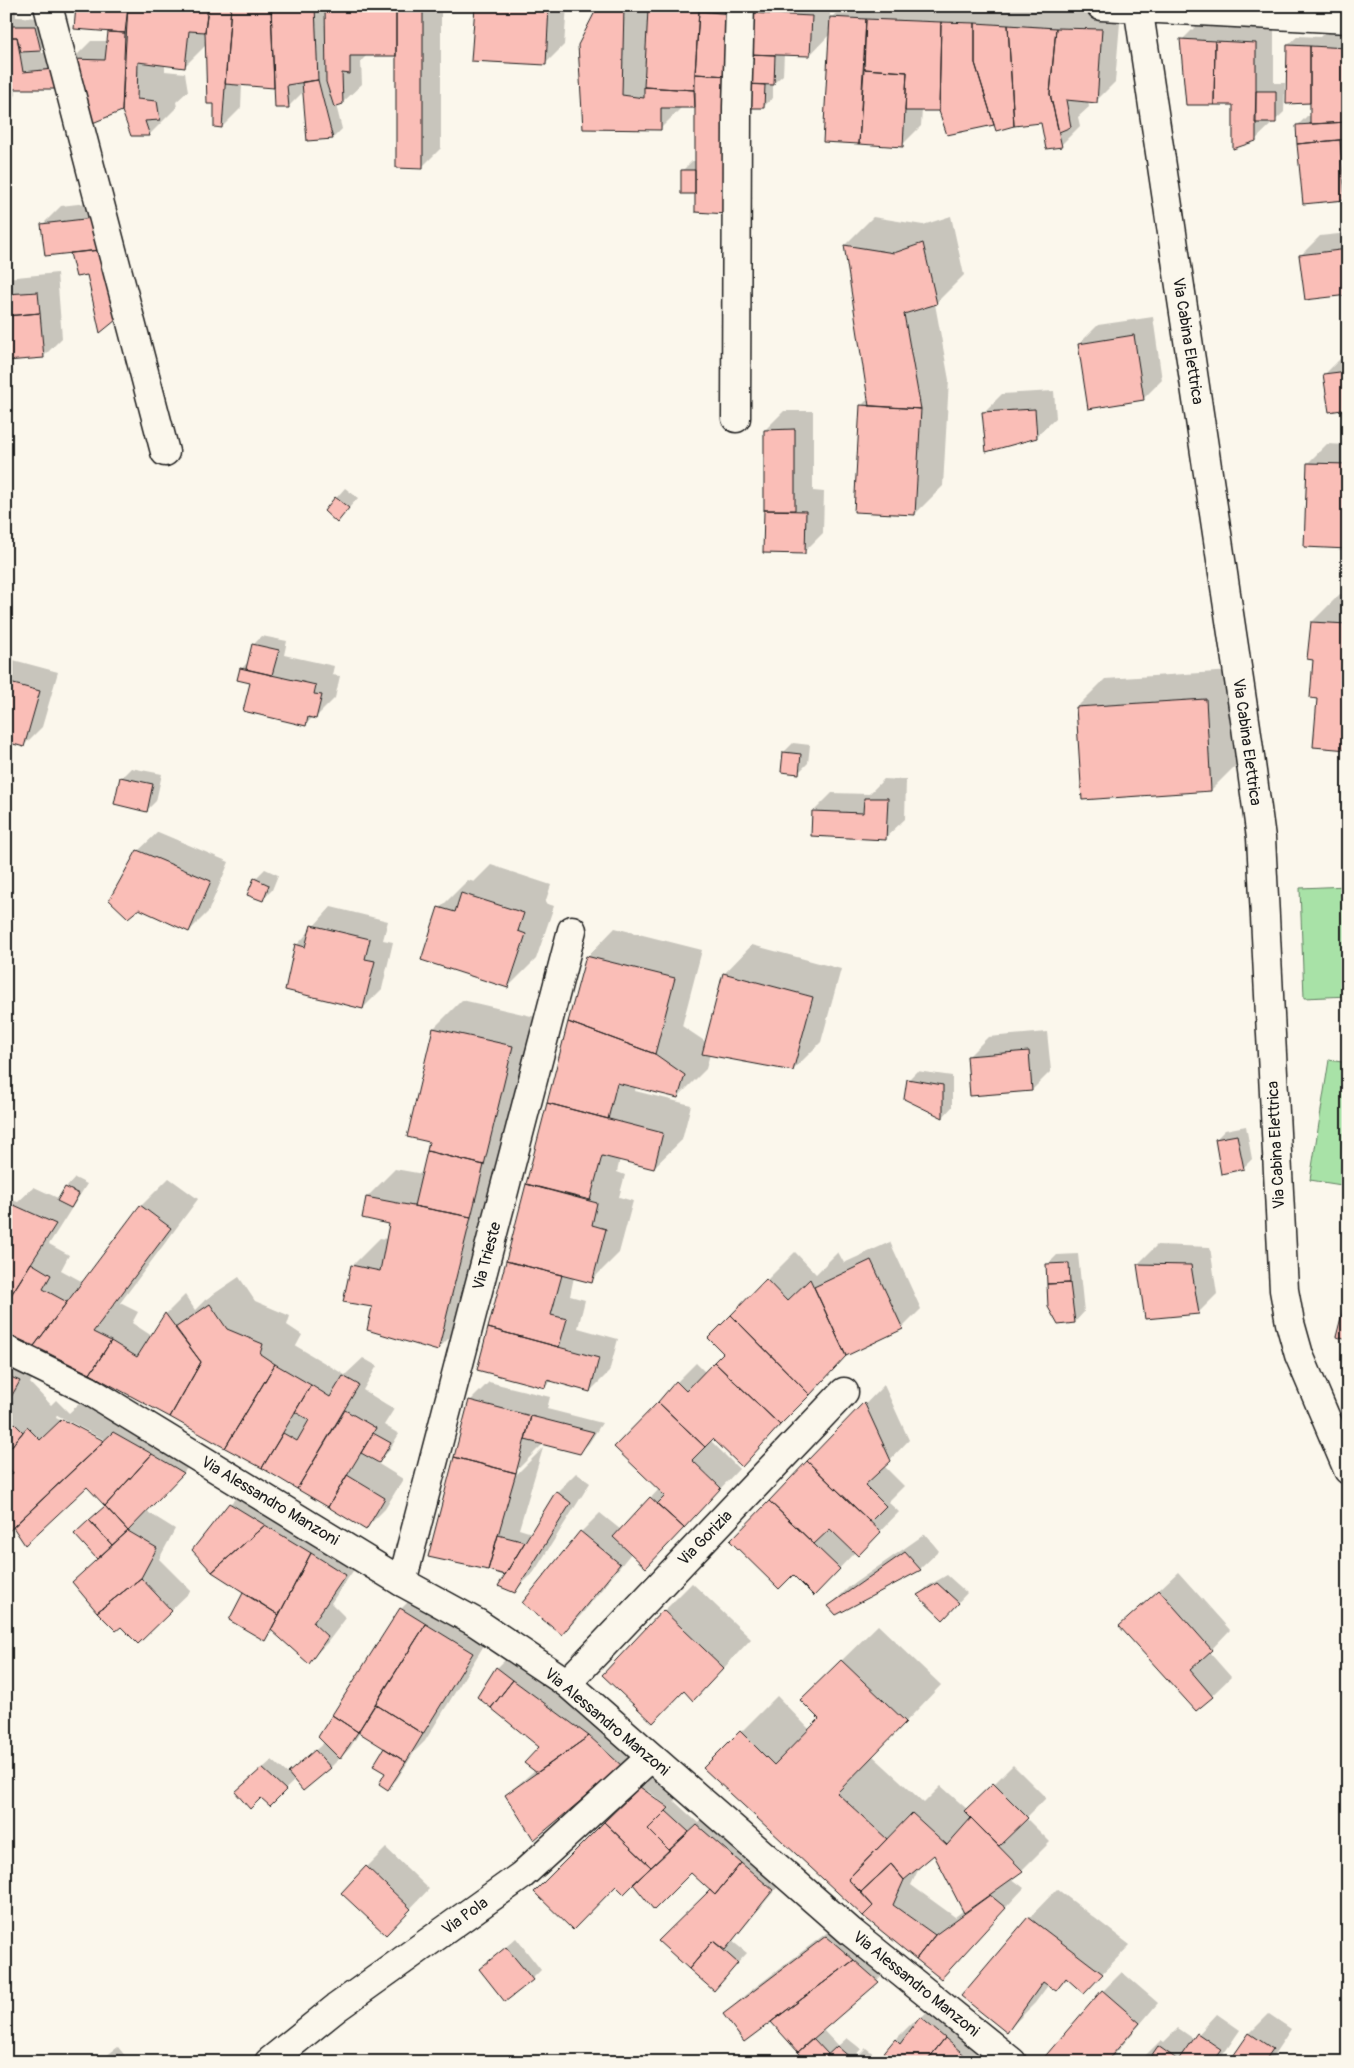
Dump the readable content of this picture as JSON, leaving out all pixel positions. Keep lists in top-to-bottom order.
{
  "streets": {
    "street": [
      "Via Cabina Elettrica",
      "Via Trieste",
      "Via Alessandro Manzoni",
      "Via Gorizia",
      "Via Pola"
    ]
  },
  "crossings": [
    ["Via Trieste", "Via Alessandro Manzoni"],
    ["Via Alessandro Manzoni", "Via Gorizia"],
    ["Via Alessandro Manzoni", "Via Pola"]
  ]
}
